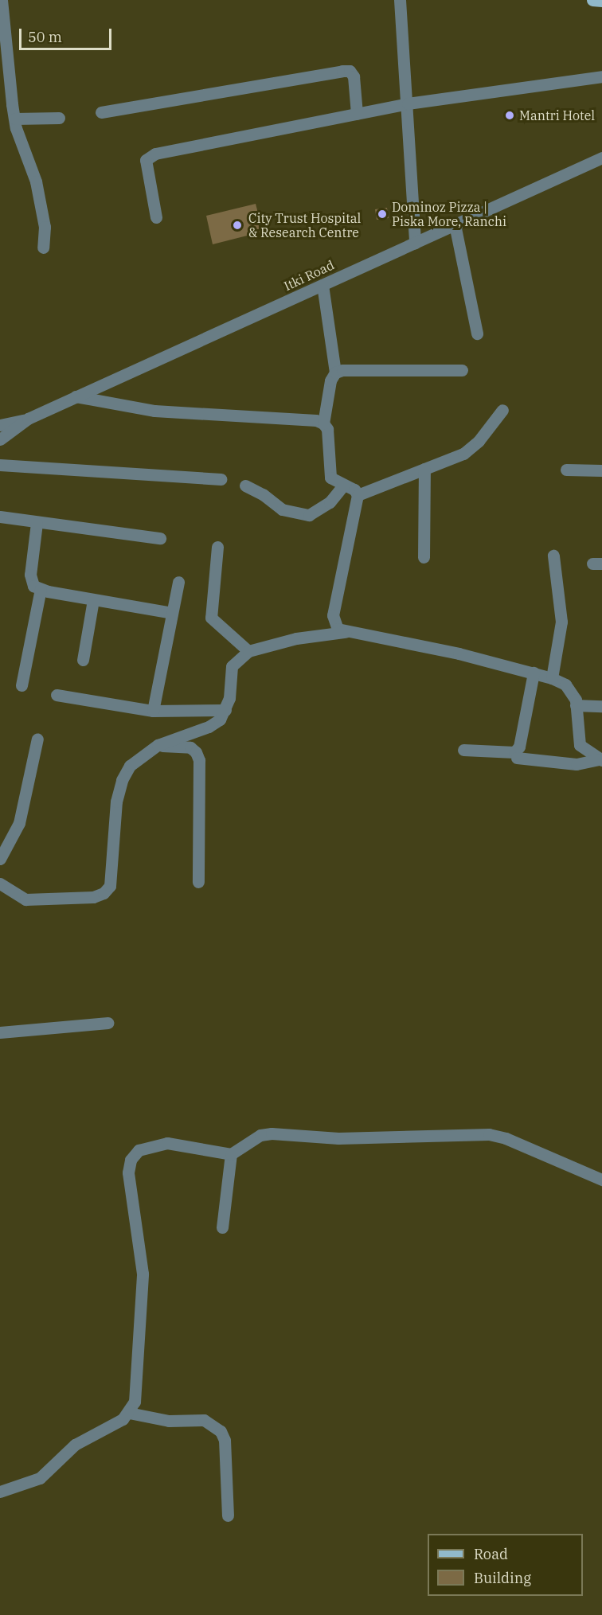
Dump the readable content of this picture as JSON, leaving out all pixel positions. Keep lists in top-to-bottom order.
{
  "streets": {
    "street": ["Itki Road"]
  },
  "places": ["Mantri Hotel", "Dominoz Pizza | Piska More, Ranchi", "City Trust Hospital & Research Centre"],
  "legend": ["Road", "Building"],
  "scale_bar": "50 m"
}
